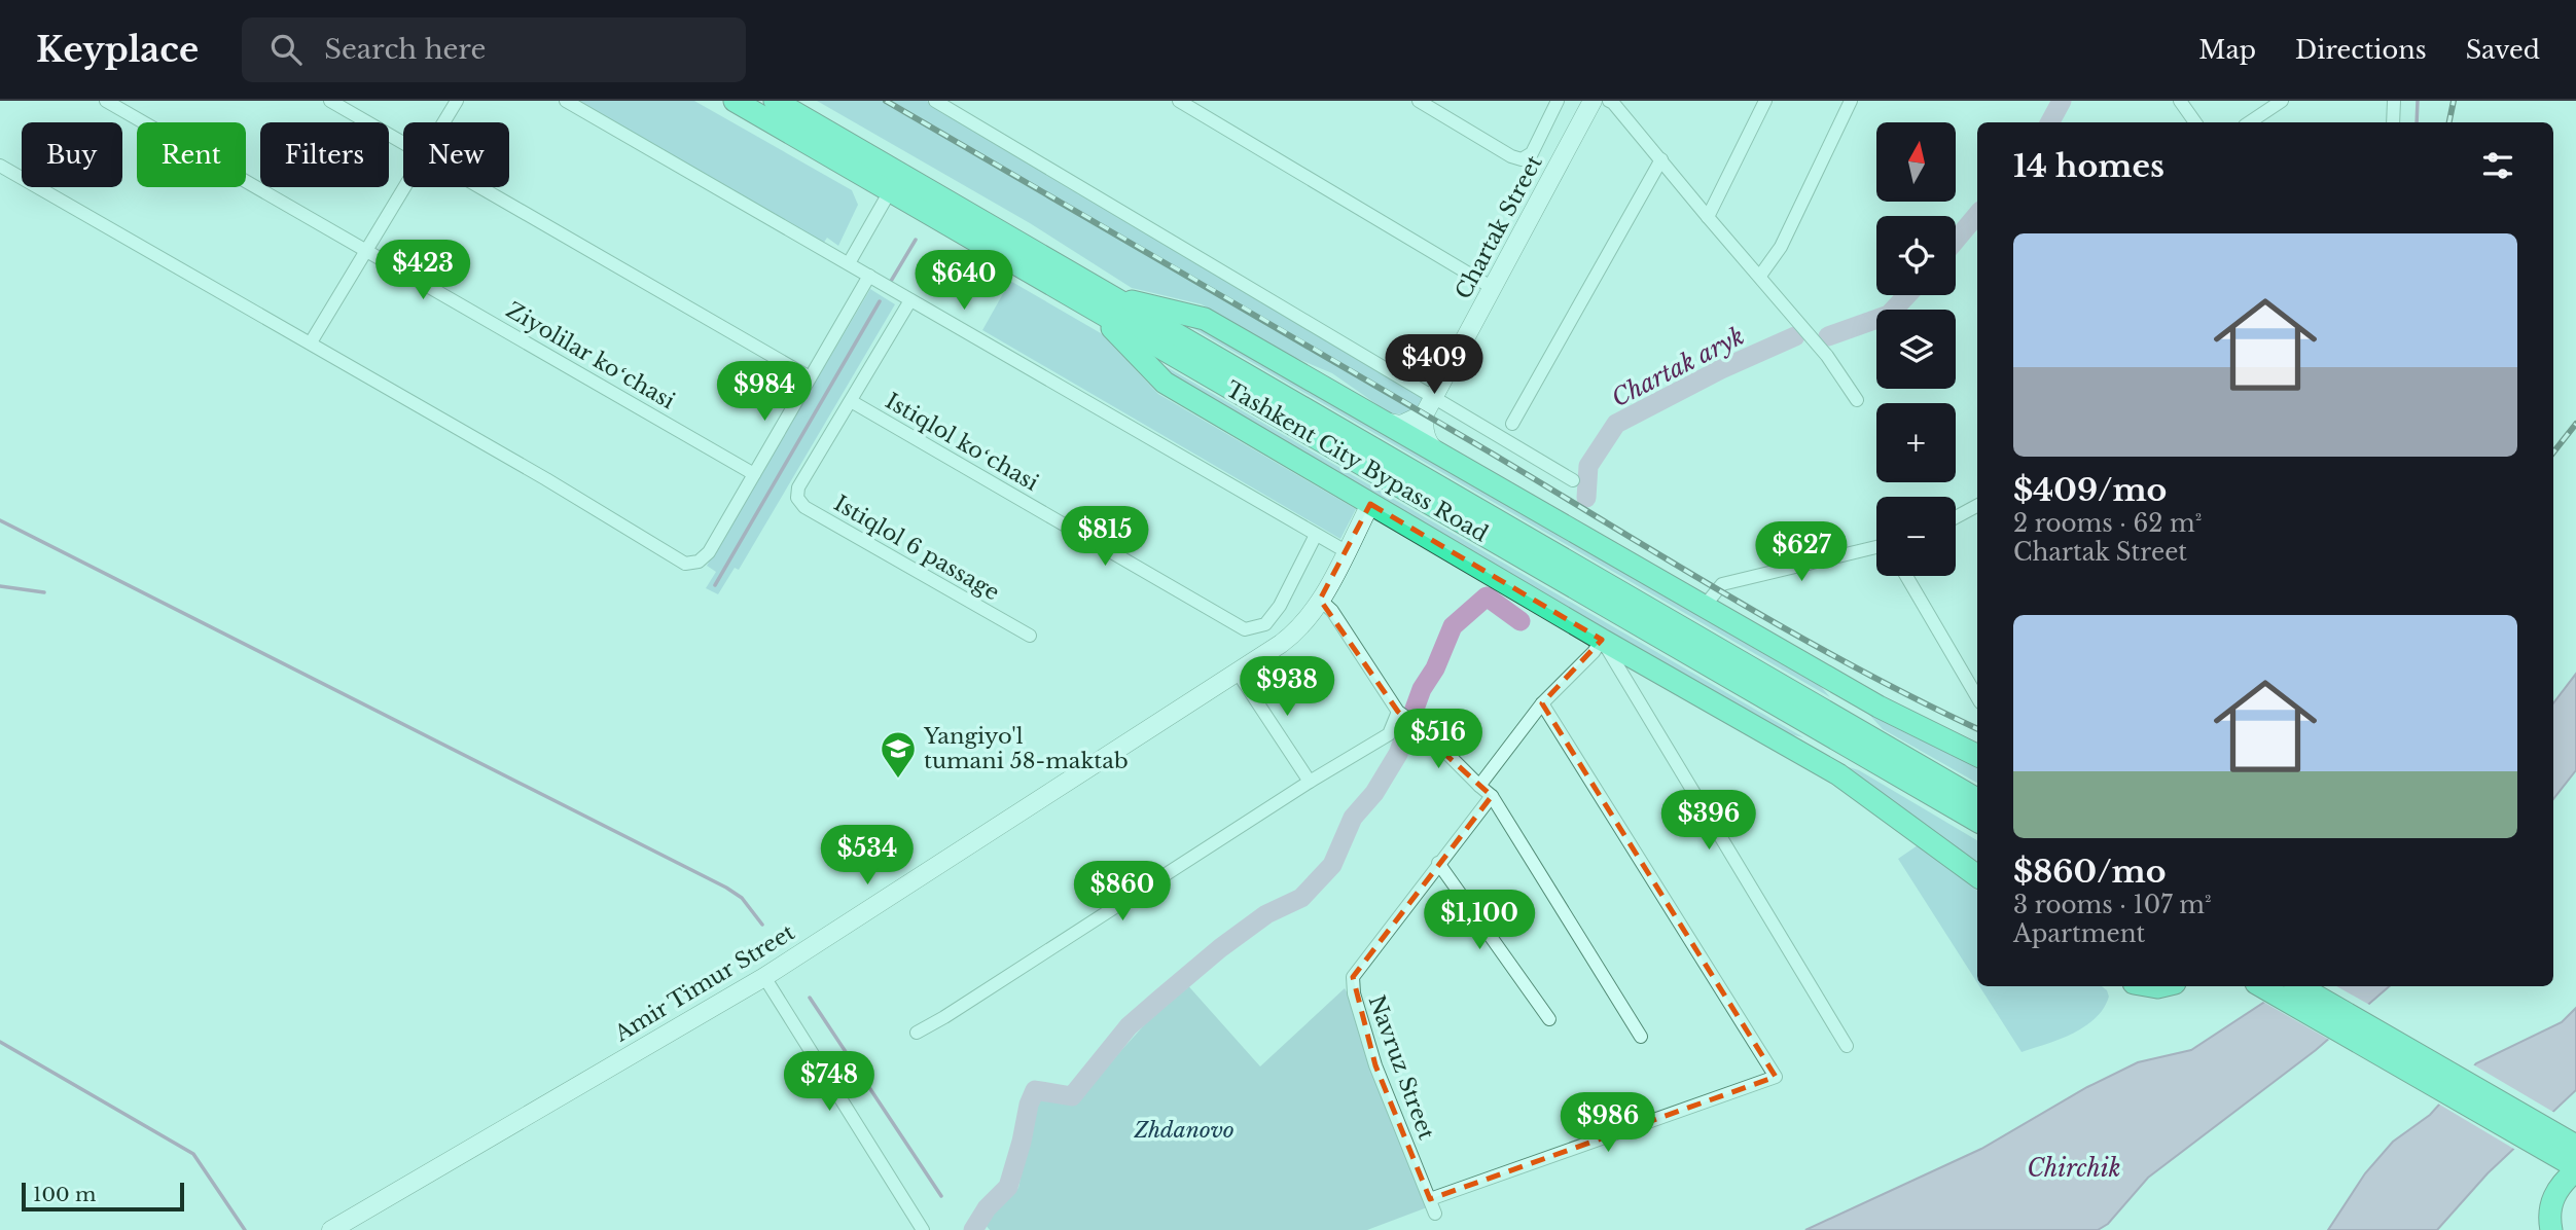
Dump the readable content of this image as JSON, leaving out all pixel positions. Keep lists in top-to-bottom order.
{
  "streets": {
    "highway": ["Tashkent City Bypass Road"],
    "main road": ["Chartak Street", "Amir Timur Street"],
    "street": [
      "Ziyolilar koʻchasi",
      "Istiqlol koʻchasi",
      "Istiqlol 6 passage",
      "Navruz Street"
    ]
  },
  "crossings": [
    ["Istiqlol koʻchasi", "Istiqlol 6 passage"]
  ],
  "water": ["Chartak aryk", "Chirchik"],
  "parks": ["Zhdanovo"],
  "places": {
    "school or university": ["Yangiyo'l tumani 58-maktab"]
  },
  "scale_bar": "100 m",
  "north": "top",
  "page": {
    "header": "Keyplace",
    "search": "Search here",
    "nav": ["Map", "Directions", "Saved"],
    "map_buttons": ["+", "−"],
    "chip": [
      "Buy",
      "Rent",
      "Filters",
      "New"
    ],
    "heading": "14 homes",
    "list": [
      {
        "name": "$409/mo",
        "note": "2 rooms · 62 m² · Chartak Street"
      },
      {
        "name": "$860/mo",
        "note": "3 rooms · 107 m² · Apartment"
      }
    ],
    "price": [
      "$423",
      "$640",
      "$409",
      "$984",
      "$815",
      "$627",
      "$938",
      "$516",
      "$396",
      "$534",
      "$860",
      "$1,100",
      "$748",
      "$986"
    ],
    "scale": "100 m"
  }
}
